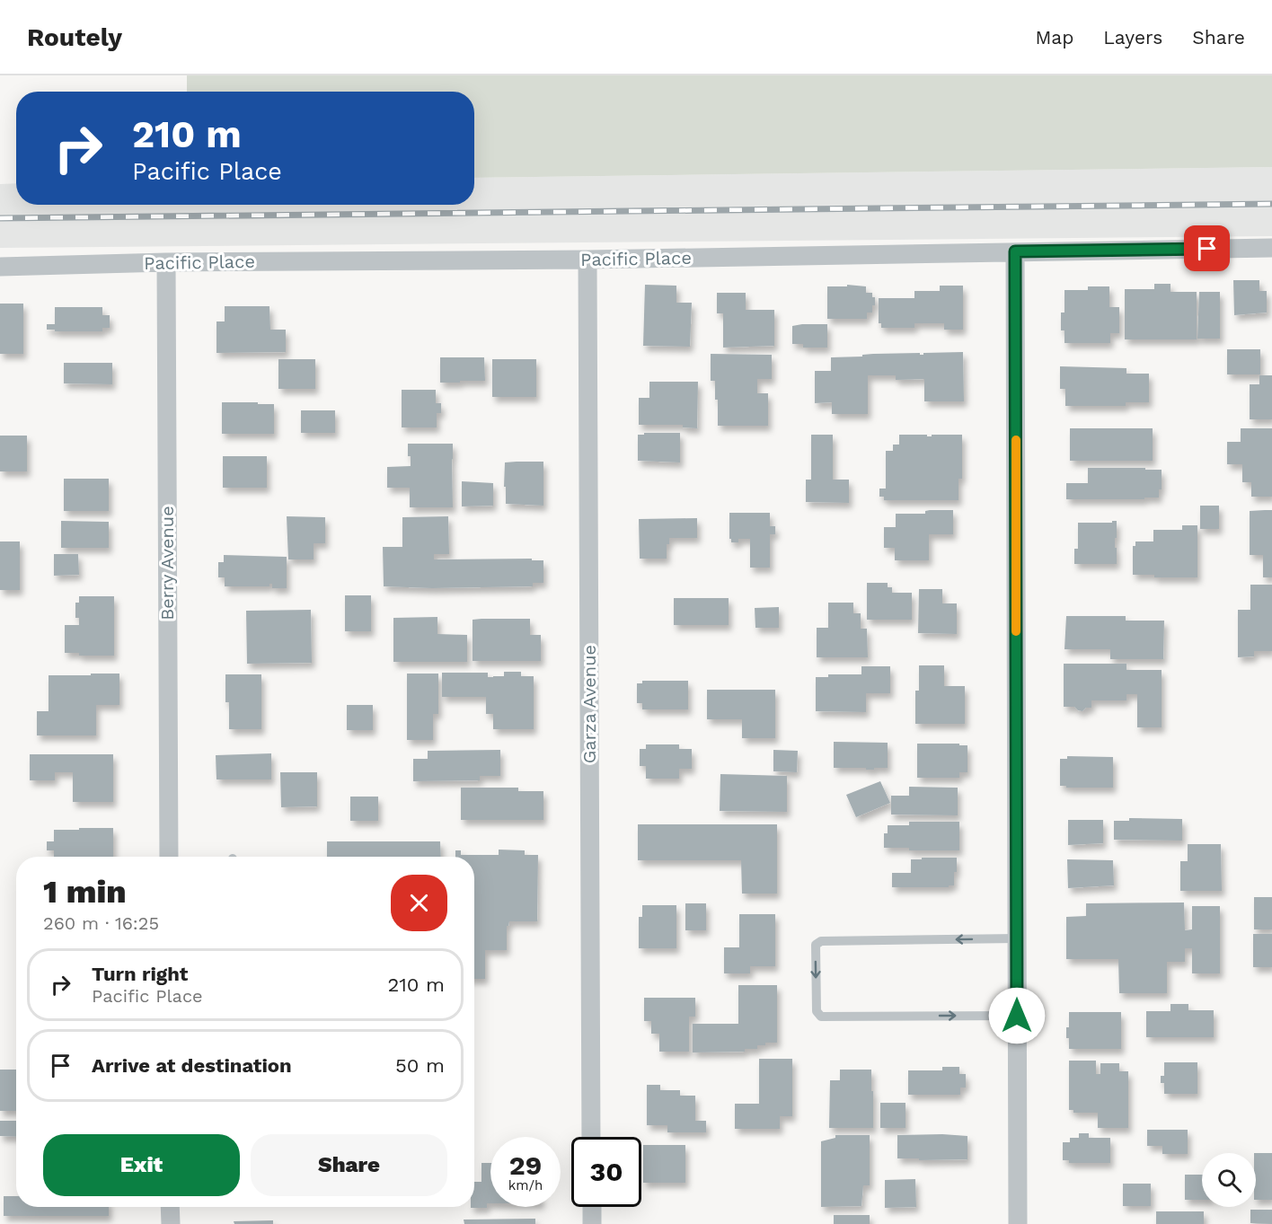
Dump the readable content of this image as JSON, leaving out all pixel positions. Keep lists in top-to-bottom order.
{
  "streets": {
    "street": ["Pacific Place", "Berry Avenue", "Garza Avenue"]
  },
  "crossings": [
    ["Pacific Place", "Berry Avenue"],
    ["Pacific Place", "Garza Avenue"]
  ],
  "page": {
    "header": "Routely",
    "nav": ["Map", "Layers", "Share"],
    "turn": ["210 m", "Pacific Place"],
    "heading": ["1 min", "260 m · 16:25"],
    "list": [
      {
        "name": "Turn right",
        "note": "Pacific Place",
        "value": "210 m"
      },
      {
        "name": "Arrive at destination",
        "value": "50 m"
      }
    ],
    "buttons": ["Exit", "Share"],
    "speed": "29 km/h",
    "limit": "30"
  }
}
